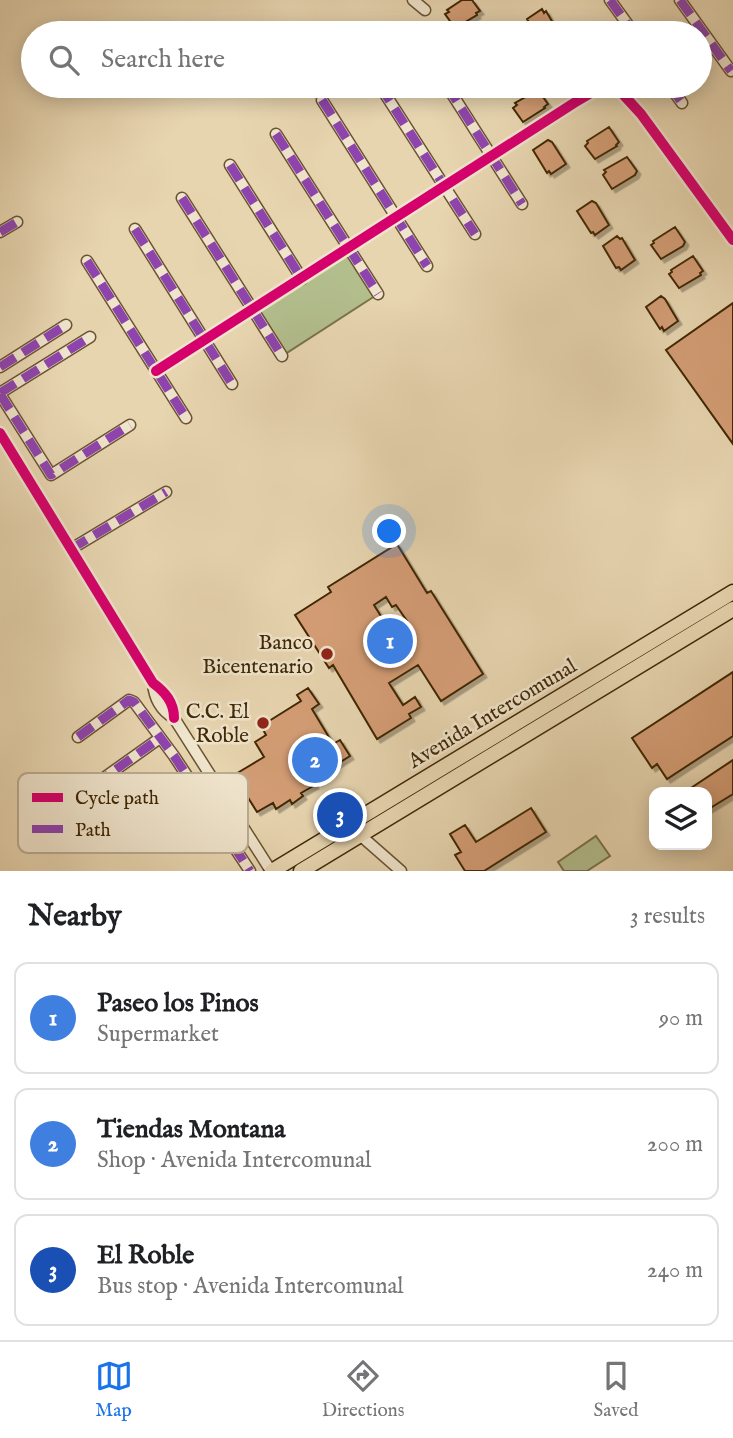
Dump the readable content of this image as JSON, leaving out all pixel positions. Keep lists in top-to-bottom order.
{
  "streets": {
    "main road": ["Avenida Intercomunal"]
  },
  "places": ["Banco Bicentenario", "C.C. El Roble"],
  "legend": ["Cycle path", "Path"],
  "page": {
    "search": "Search here",
    "pins": ["1", "2", "3"],
    "heading": ["Nearby", "3 results"],
    "list": [
      {
        "mark": "1",
        "name": "Paseo los Pinos",
        "note": "Supermarket",
        "value": "90 m"
      },
      {
        "mark": "2",
        "name": "Tiendas Montana",
        "note": "Shop · Avenida Intercomunal",
        "value": "200 m"
      },
      {
        "mark": "3",
        "name": "El Roble",
        "note": "Bus stop · Avenida Intercomunal",
        "value": "240 m"
      }
    ],
    "nav": ["Map", "Directions", "Saved"]
  }
}
